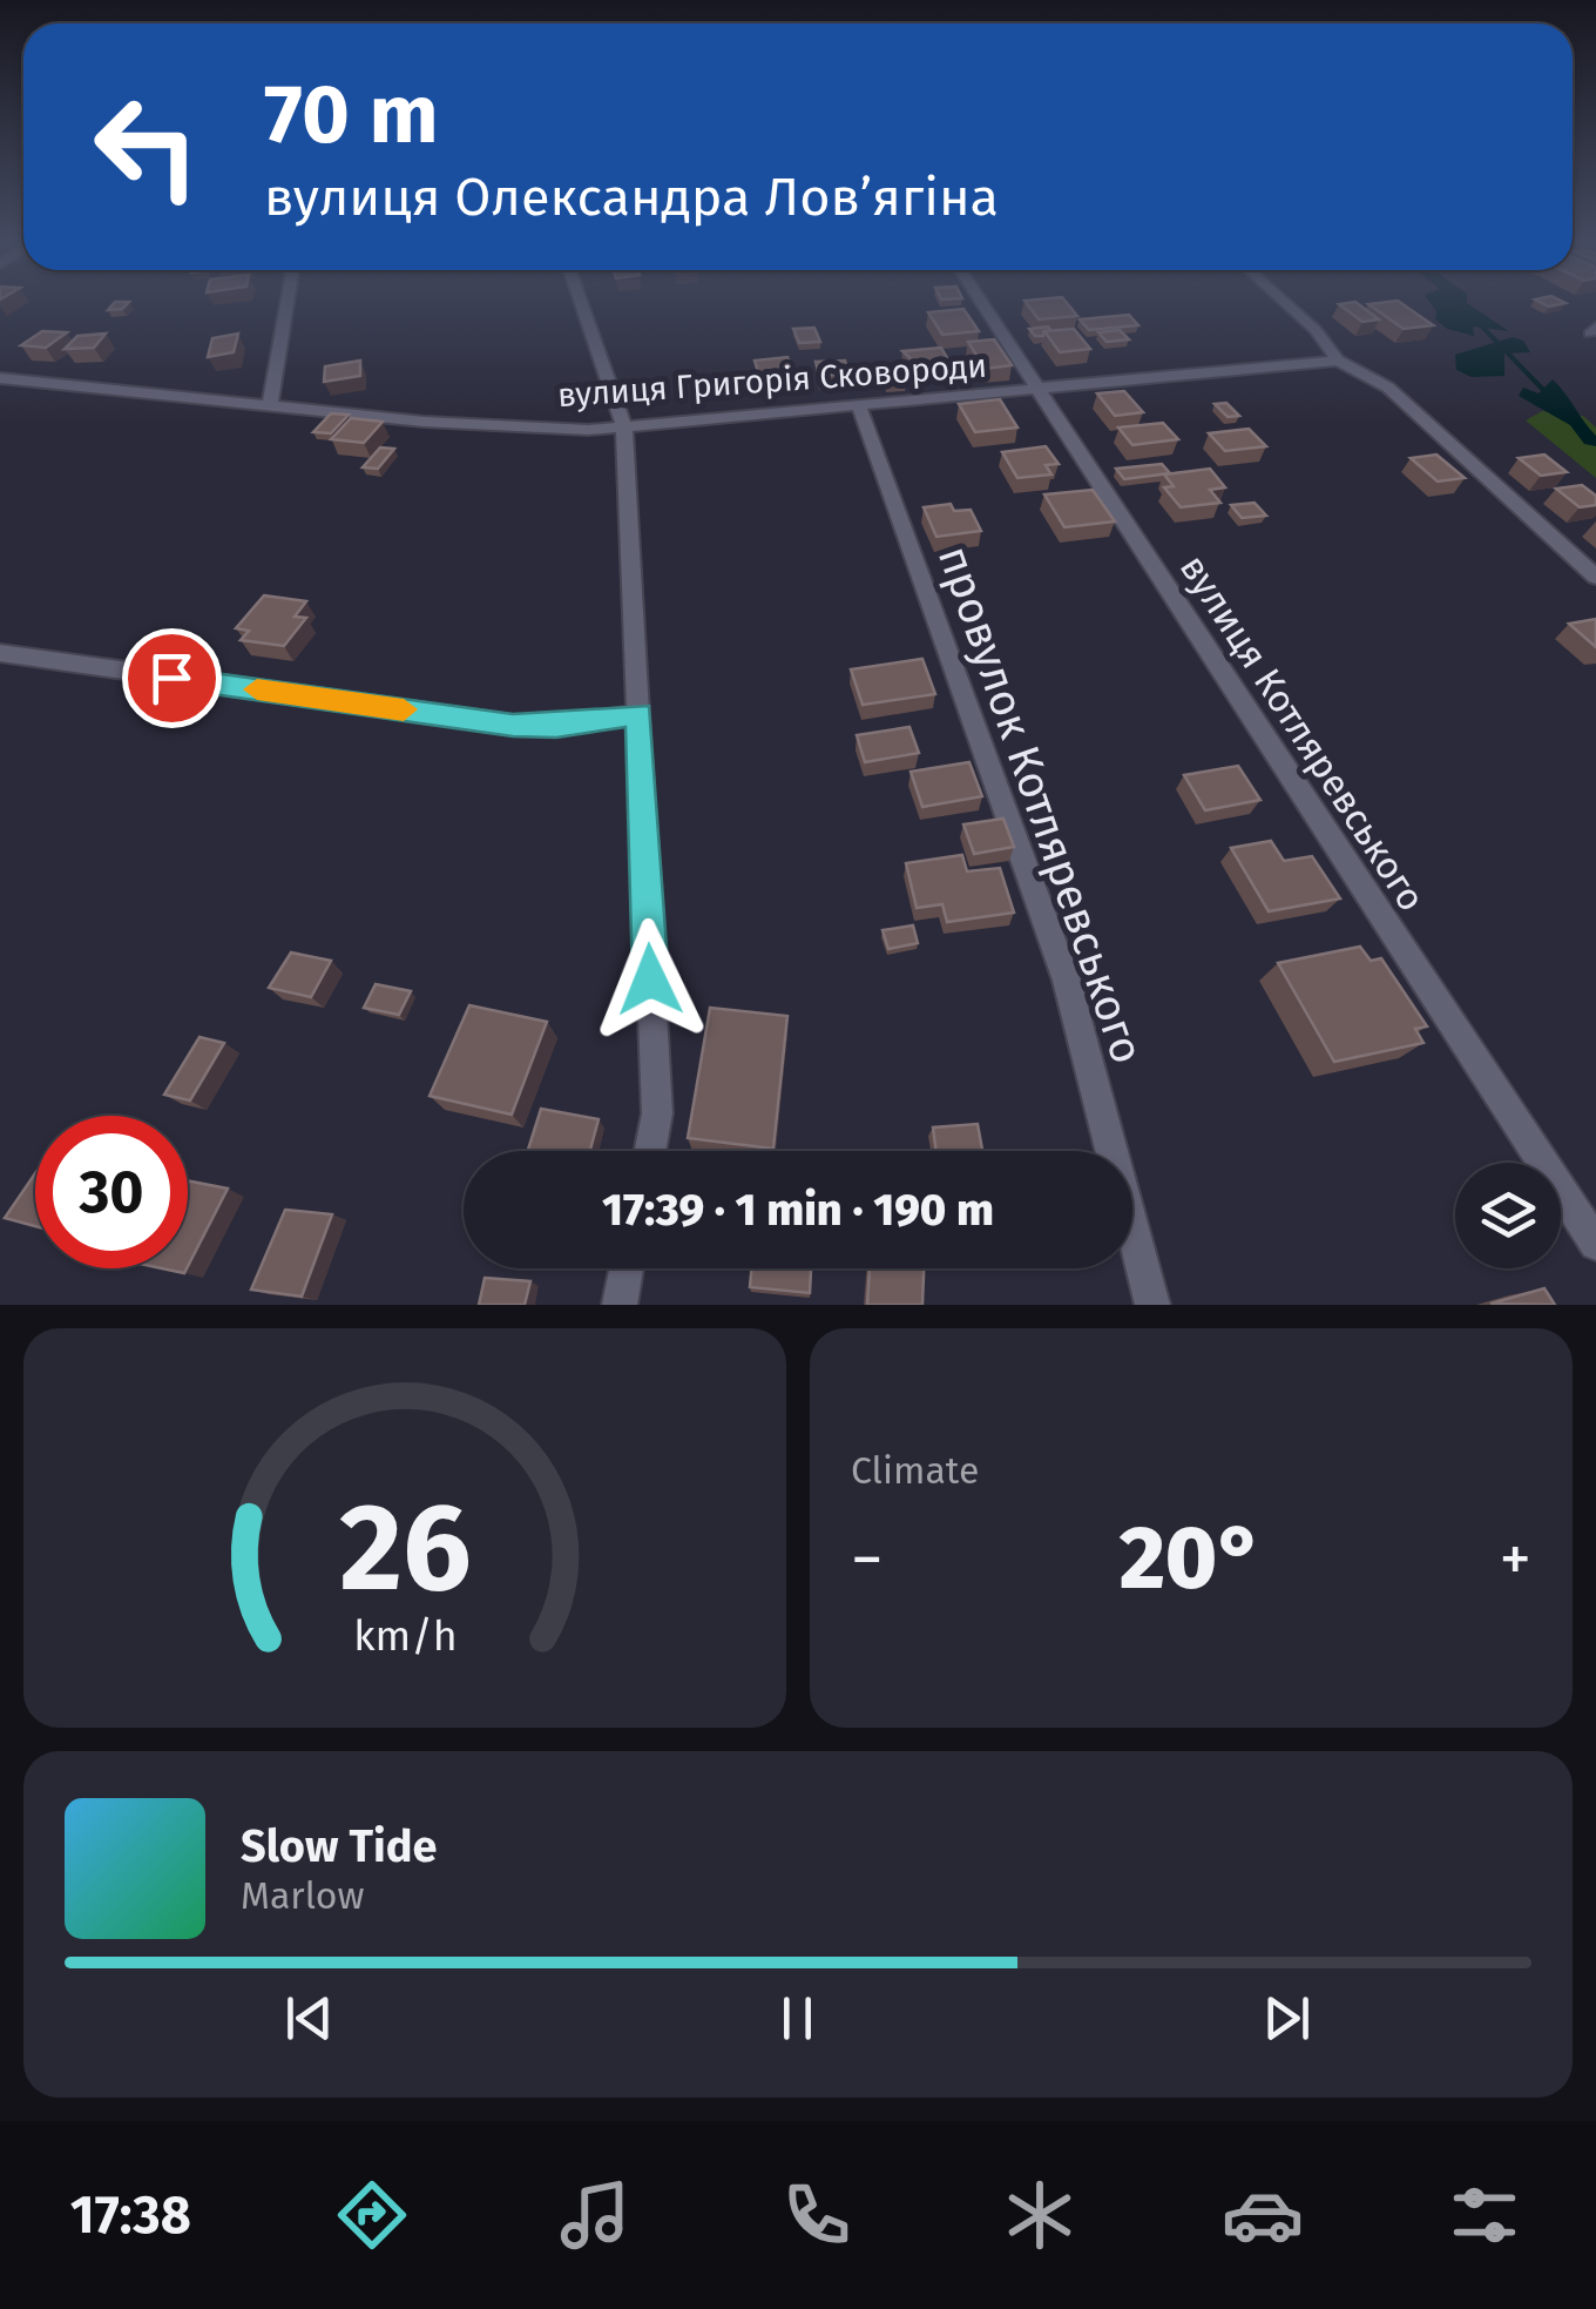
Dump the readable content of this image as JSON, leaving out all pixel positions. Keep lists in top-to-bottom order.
{
  "streets": {
    "street": ["вулиця Григорія Сковороди", "вулиця Котляревського", "провулок Котляревського"]
  },
  "crossings": [
    ["вулиця Григорія Сковороди", "вулиця Котляревського"],
    ["вулиця Григорія Сковороди", "провулок Котляревського"]
  ],
  "page": {
    "turn": ["70 m", "вулиця Олександра Ловʼягіна"],
    "limit": "30",
    "trip": "17:39 · 1 min · 190 m",
    "tile": "Climate",
    "heat": ["−", "20°", "+"],
    "song": ["Slow Tide", "Marlow"],
    "tabs": "17:38",
    "gauge": ["26", "km/h"]
  }
}
